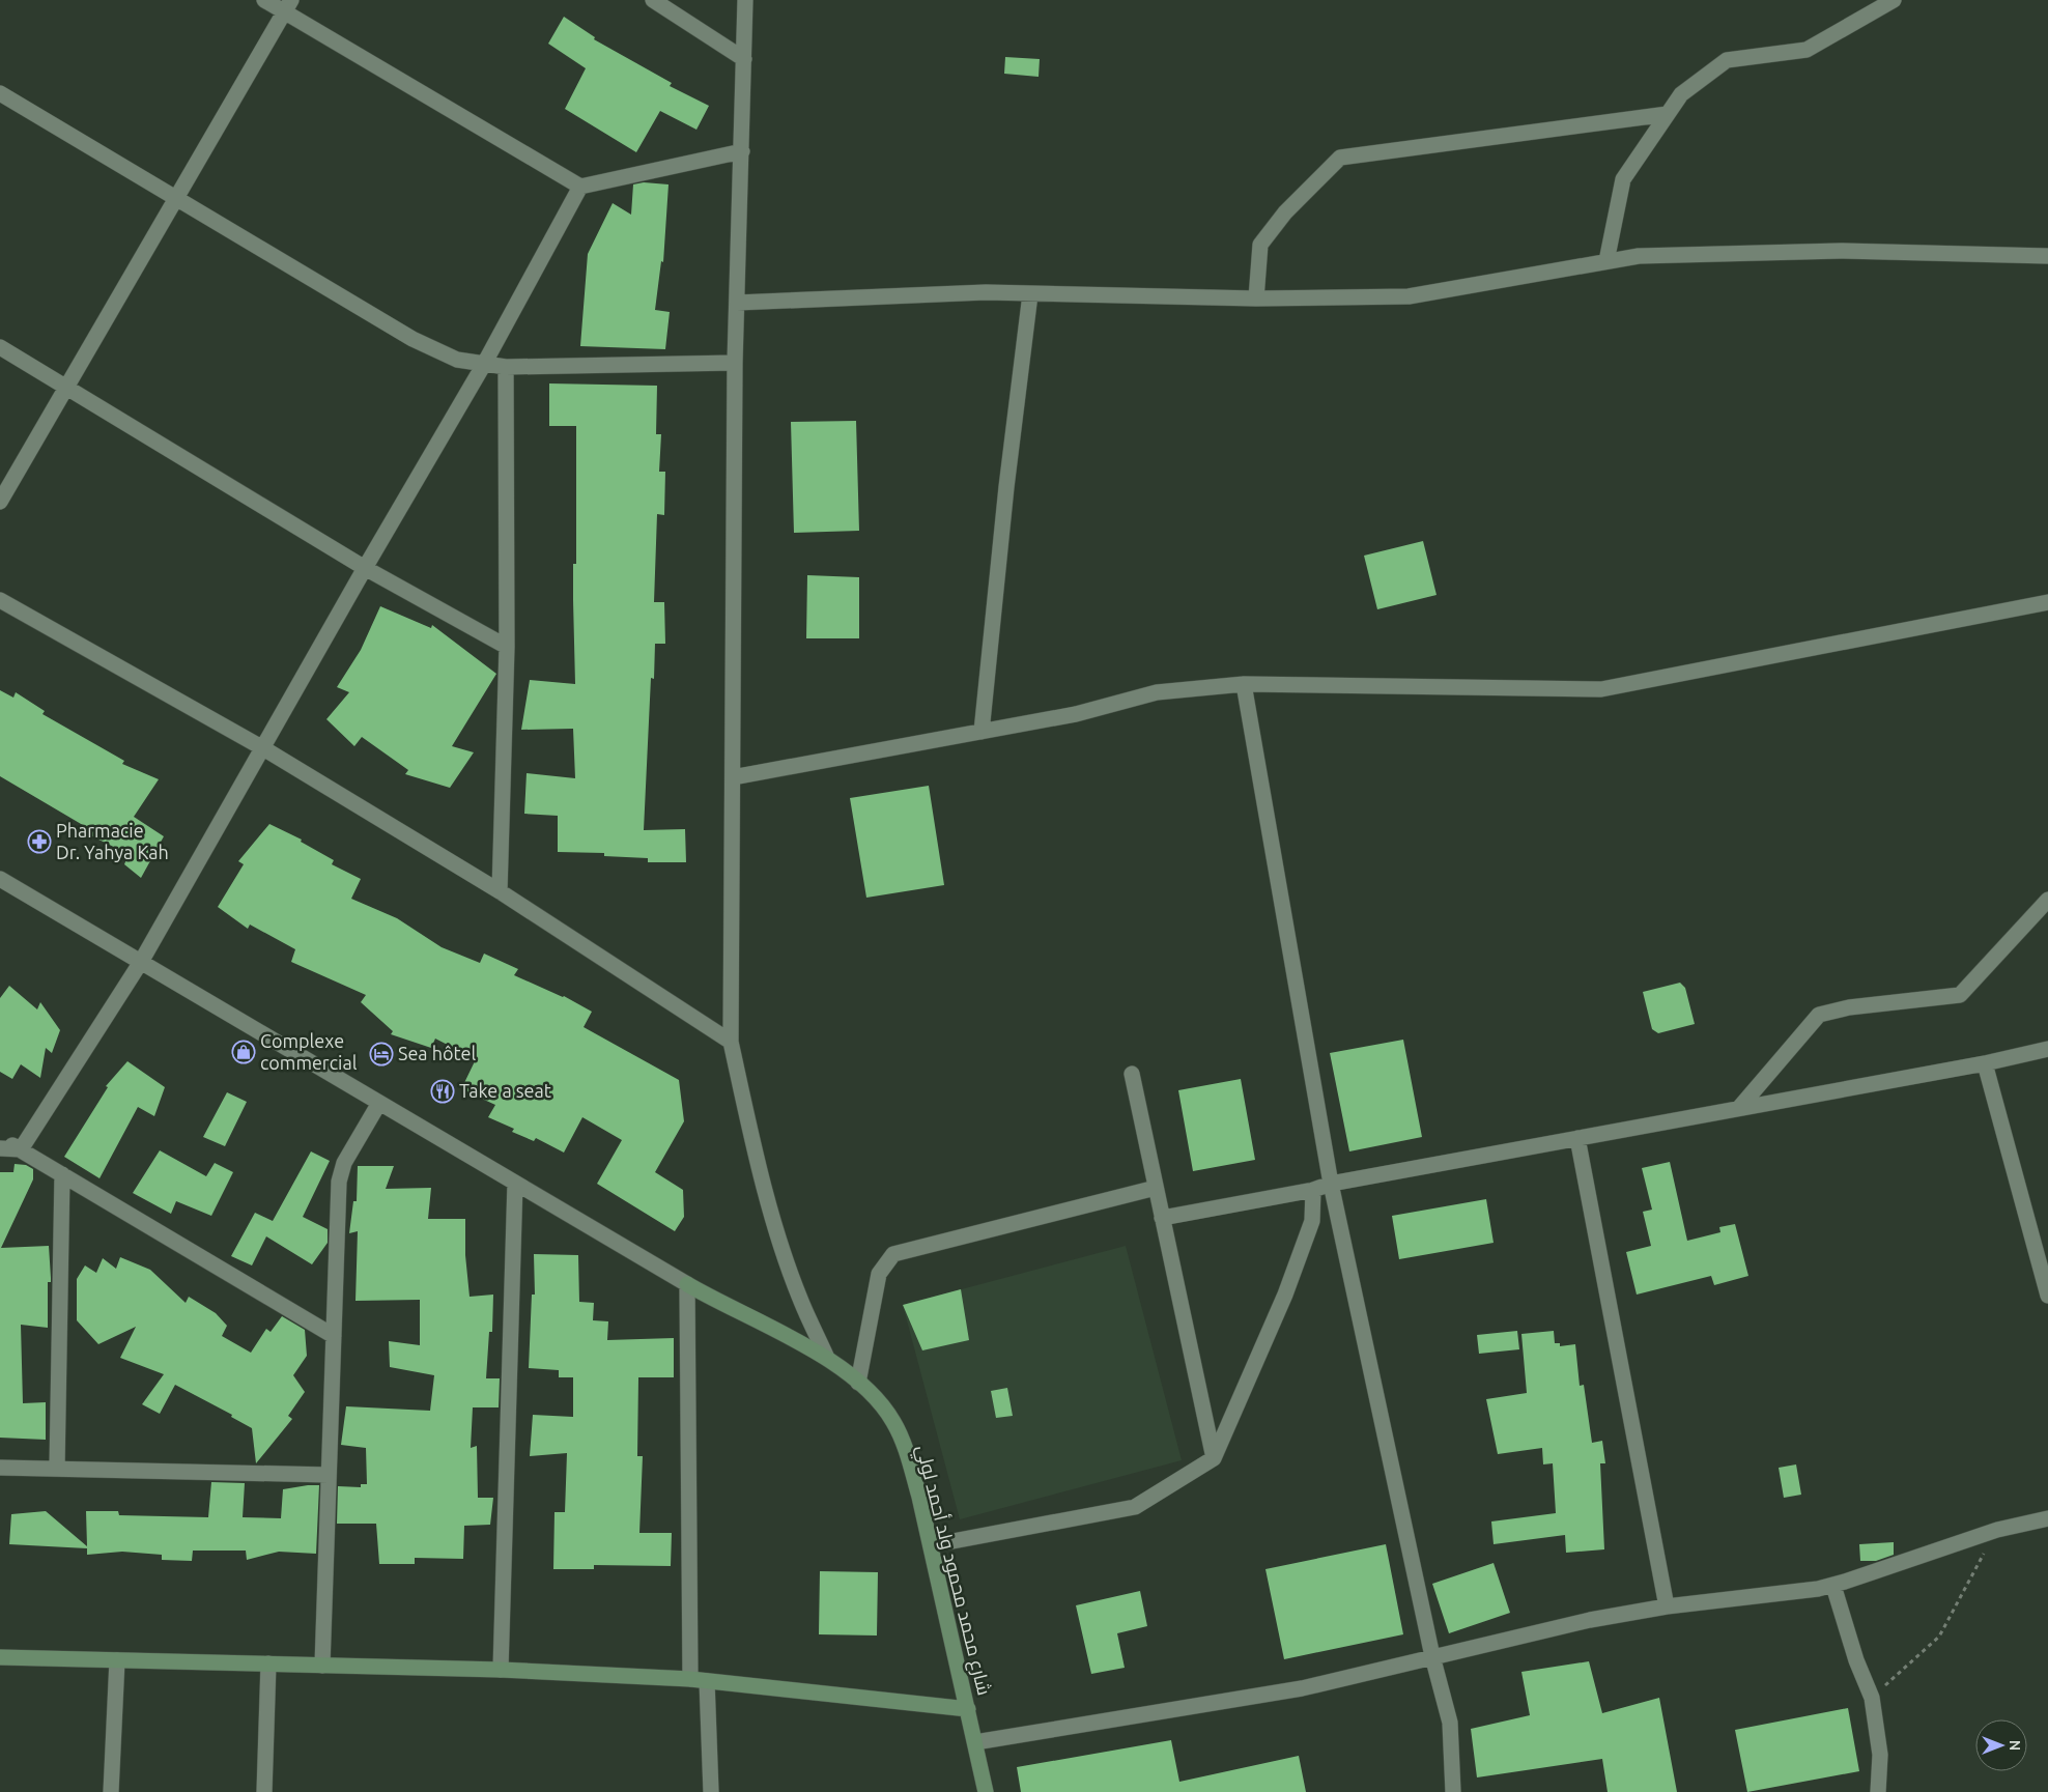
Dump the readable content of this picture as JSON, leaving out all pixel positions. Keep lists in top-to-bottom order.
{
  "streets": {
    "street": ["شارع محمد محمود ولد أحمد لولي"]
  },
  "places": {
    "pharmacy": ["Pharmacie Dr. Yahya Kah"],
    "shop": ["Complexe commercial"],
    "hotel": ["Sea hôtel"],
    "restaurant": ["Take a seat"]
  },
  "north": "right"
}
